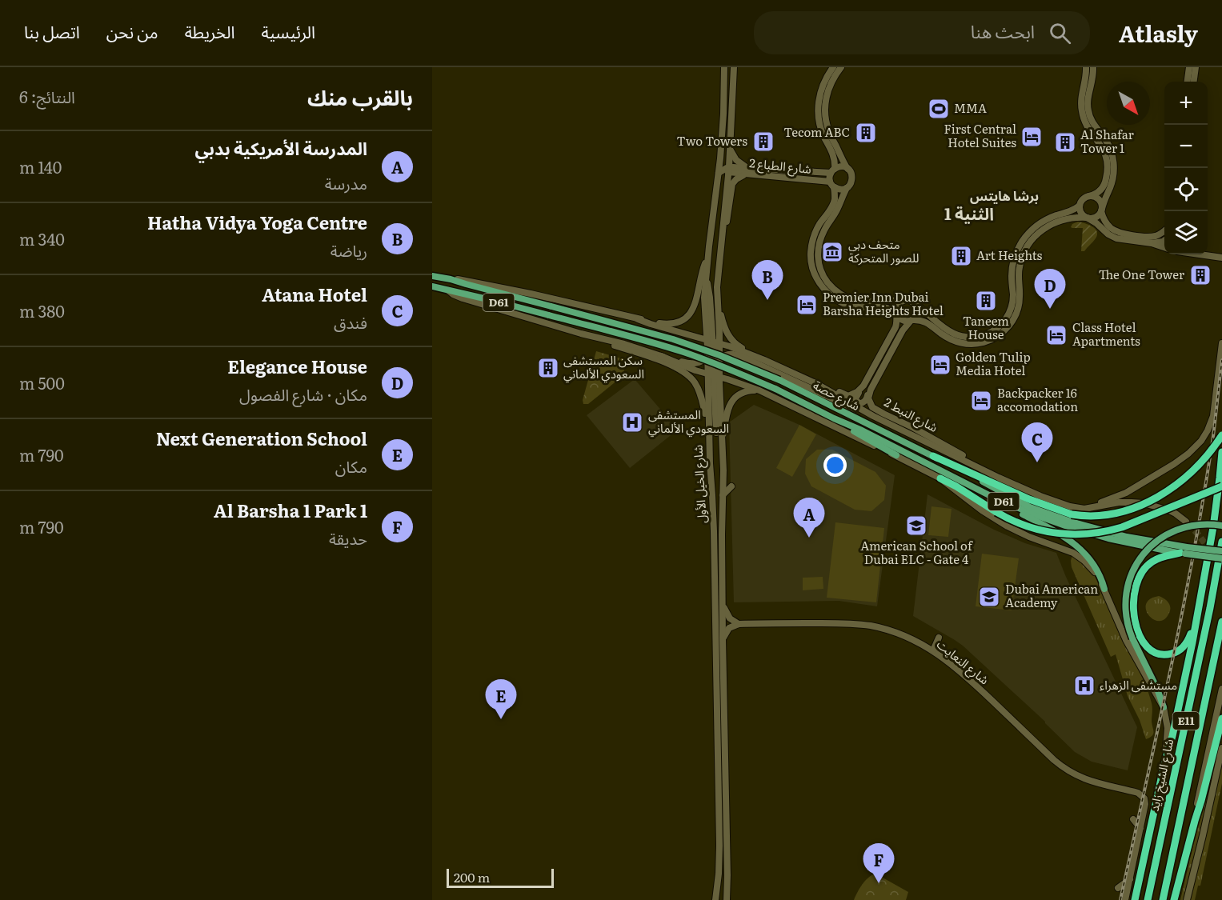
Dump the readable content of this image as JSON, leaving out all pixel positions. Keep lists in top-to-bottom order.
{
  "streets": {
    "highway": ["E11", "شارع الشيخ زايد"],
    "main road": [
      "شارع الطباع 2",
      "D61",
      "شارع حصة",
      "شارع النبط 2",
      "شارع الخيل الأول",
      "شارع النعايت"
    ]
  },
  "crossings": [
    ["شارع الطباع 2", "شارع الخيل الأول"],
    ["شارع النعايت", "شارع الشيخ زايد"]
  ],
  "districts": ["برشا هايتس", "الثنية 1"],
  "places": {
    "sports": ["MMA"],
    "building": [
      "Tecom ABC",
      "Two Towers",
      "Al Shafar Tower 1",
      "Art Heights",
      "The One Tower",
      "Taneem House",
      "سكن المستشفى السعودي الألماني"
    ],
    "hotel": [
      "First Central Hotel Suites",
      "Premier Inn Dubai Barsha Heights Hotel",
      "Class Hotel Apartments",
      "Golden Tulip Media Hotel",
      "Backpacker 16 accomodation"
    ],
    "museum": ["متحف دبي للصور المتحركة"],
    "hospital": ["المستشفى السعودي الألماني", "مستشفى الزهراء"],
    "school or university": ["American School of Dubai ELC - Gate 4", "Dubai American Academy"]
  },
  "scale_bar": "200 m",
  "north": "bottom right",
  "page": {
    "header": "Atlasly",
    "search": "ابحث هنا",
    "nav": [
      "الرئيسية",
      "الخريطة",
      "من نحن",
      "اتصل بنا"
    ],
    "heading": ["بالقرب منك", "النتائج: 6"],
    "map_buttons": ["+", "−"],
    "list": [
      {
        "mark": "A",
        "name": "المدرسة الأمريكية بدبي",
        "note": "مدرسة",
        "value": "140 m"
      },
      {
        "mark": "B",
        "name": "Hatha Vidya Yoga Centre",
        "note": "رياضة",
        "value": "340 m"
      },
      {
        "mark": "C",
        "name": "Atana Hotel",
        "note": "فندق",
        "value": "380 m"
      },
      {
        "mark": "D",
        "name": "Elegance House",
        "note": "مكان · شارع الفصول",
        "value": "500 m"
      },
      {
        "mark": "E",
        "name": "Next Generation School",
        "note": "مكان",
        "value": "790 m"
      },
      {
        "mark": "F",
        "name": "Al Barsha 1 Park 1",
        "note": "حديقة",
        "value": "790 m"
      }
    ],
    "pins": [
      "B",
      "D",
      "C",
      "A",
      "E",
      "F"
    ],
    "scale": "200 m"
  }
}
